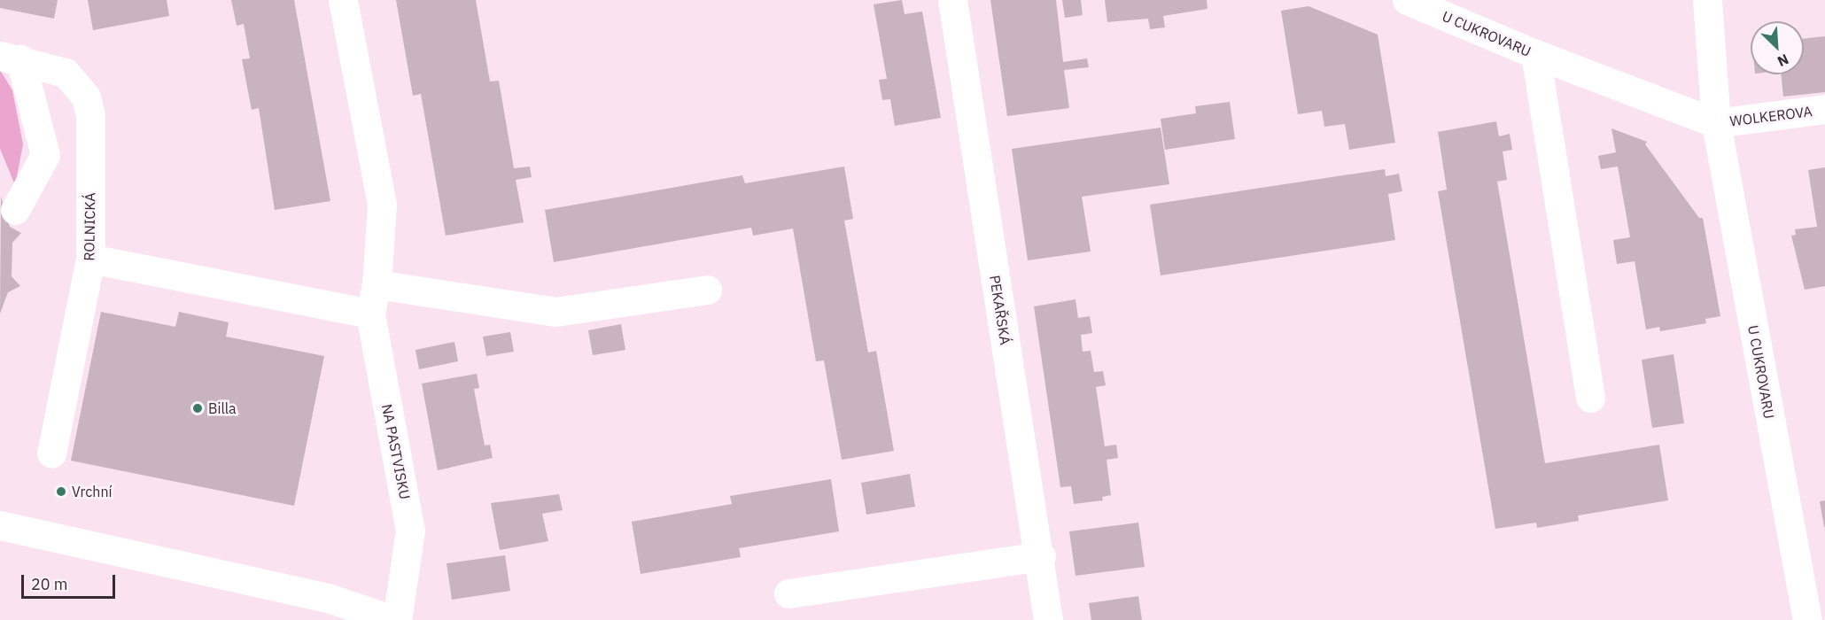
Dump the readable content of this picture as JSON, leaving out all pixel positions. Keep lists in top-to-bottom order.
{
  "streets": {
    "street": [
      "U CUKROVARU",
      "WOLKEROVA",
      "ROLNICKÁ",
      "PEKAŘSKÁ",
      "NA PASTVISKU"
    ]
  },
  "crossings": [
    ["U CUKROVARU", "WOLKEROVA"]
  ],
  "places": ["Billa", "Vrchní"],
  "scale_bar": "20 m",
  "north": "bottom right"
}
